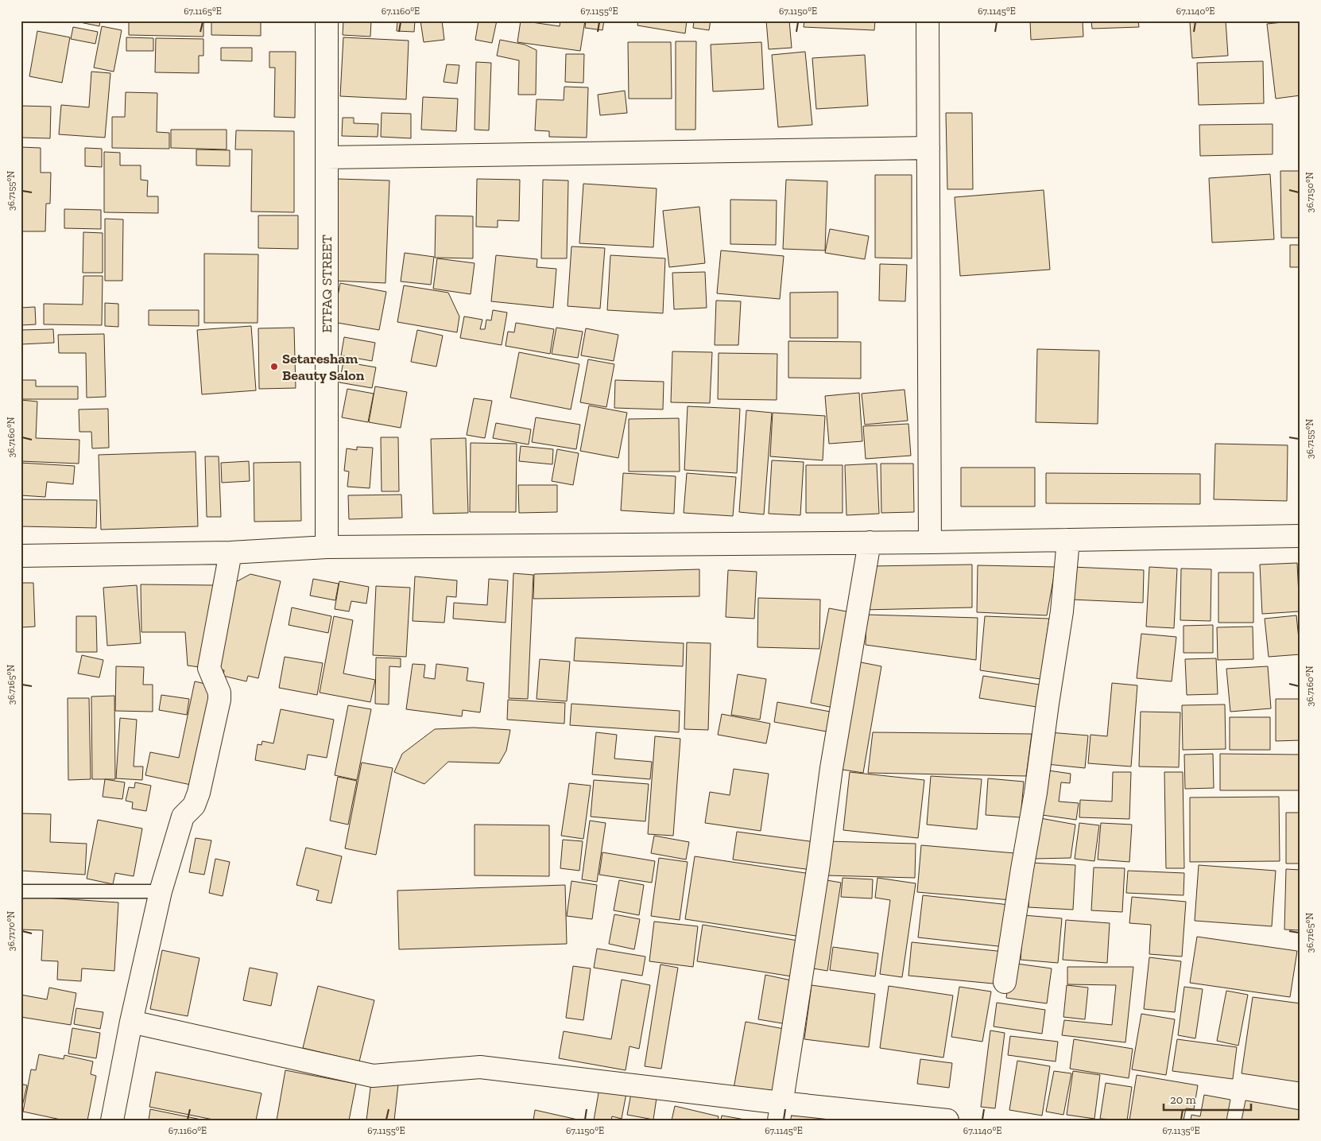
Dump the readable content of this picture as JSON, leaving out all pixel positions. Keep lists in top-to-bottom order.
{
  "streets": {
    "street": ["ETFAQ STREET"]
  },
  "places": ["Setaresham Beauty Salon"],
  "scale_bar": "20 m",
  "coordinates": [
    "67.1165°E",
    "67.1160°E",
    "67.1155°E",
    "67.1150°E",
    "67.1145°E",
    "67.1140°E",
    "36.7155°N",
    "36.7150°N",
    "36.7160°N",
    "36.7165°N",
    "36.7170°N",
    "67.1135°E"
  ]
}
